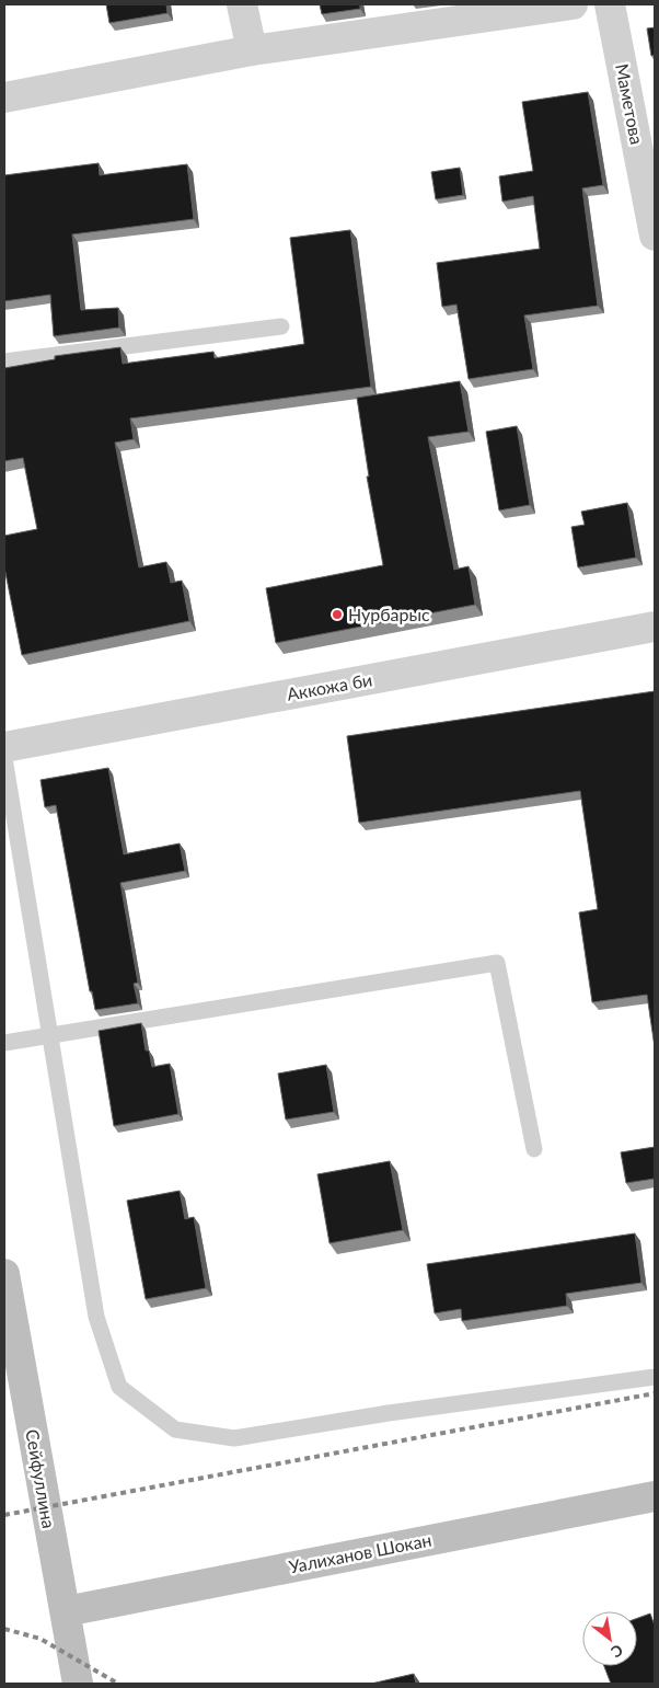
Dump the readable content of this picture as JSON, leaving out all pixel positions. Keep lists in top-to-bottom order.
{
  "streets": {
    "street": [
      "Маметова",
      "Аккожа би",
      "Сейфуллина",
      "Уалиханов Шокан"
    ]
  },
  "crossings": [
    ["Сейфуллина", "Уалиханов Шокан"]
  ],
  "places": ["Нурбарыс"],
  "north": "bottom right"
}
